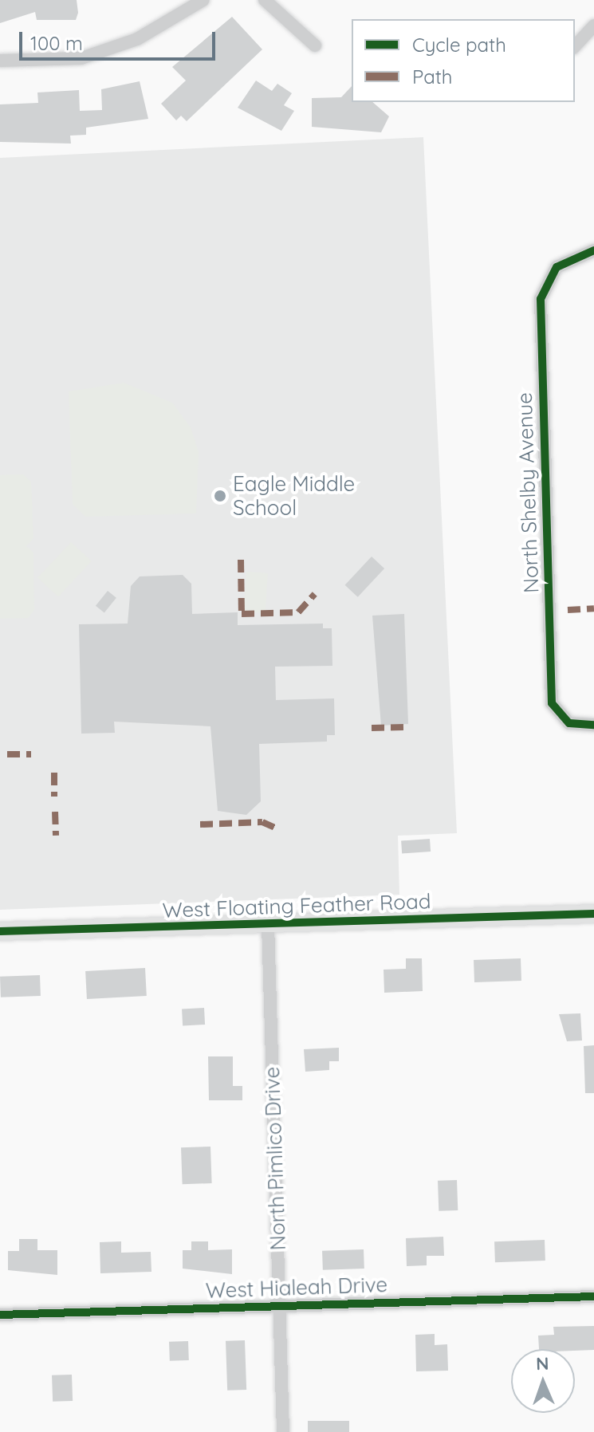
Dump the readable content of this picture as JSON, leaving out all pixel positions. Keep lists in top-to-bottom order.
{
  "streets": {
    "main road": ["West Floating Feather Road"],
    "street": ["North Shelby Avenue", "North Pimlico Drive", "West Hialeah Drive"]
  },
  "crossings": [
    ["West Floating Feather Road", "North Pimlico Drive"],
    ["North Pimlico Drive", "West Hialeah Drive"]
  ],
  "places": ["Eagle Middle School"],
  "legend": ["Cycle path", "Path"],
  "scale_bar": "100 m",
  "north": "top"
}
